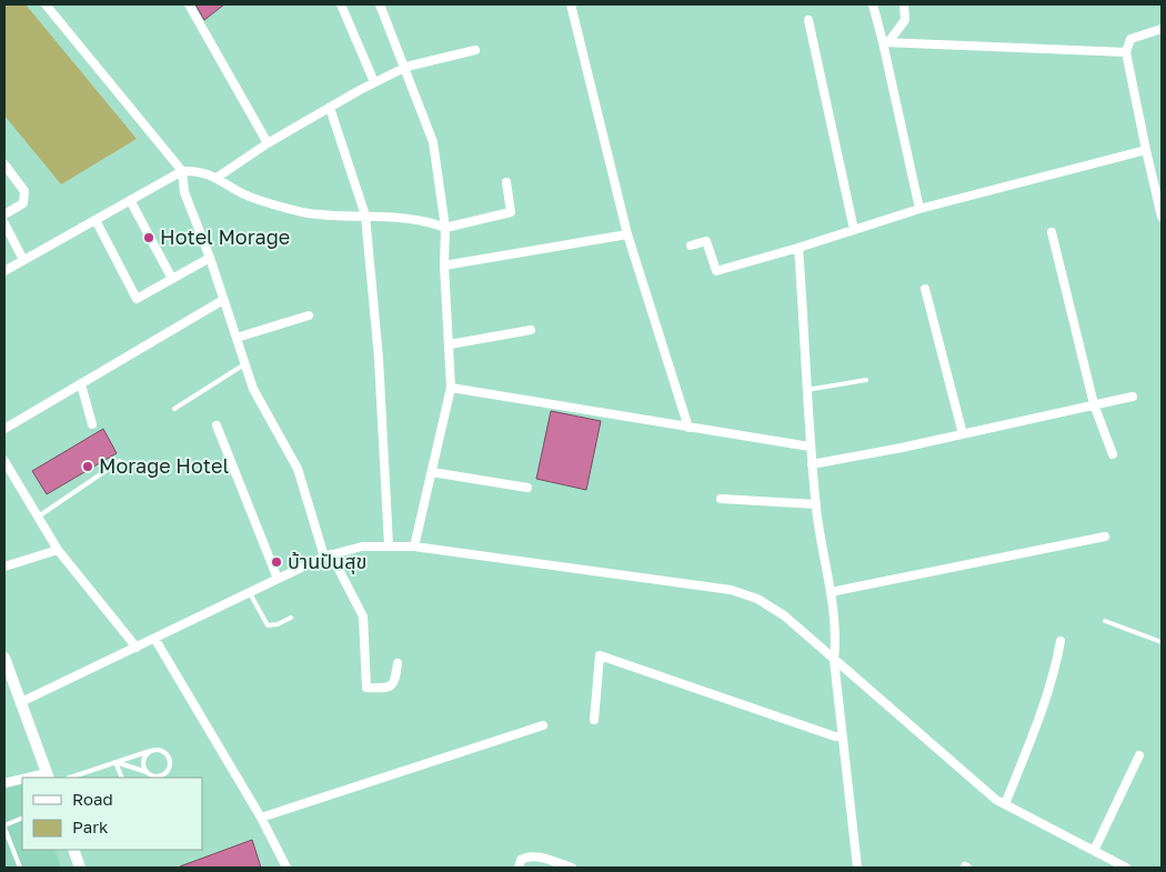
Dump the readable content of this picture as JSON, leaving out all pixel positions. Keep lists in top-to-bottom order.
{
  "places": ["Hotel Morage", "Morage Hotel", "บ้านปันสุข"],
  "legend": ["Road", "Park"]
}
